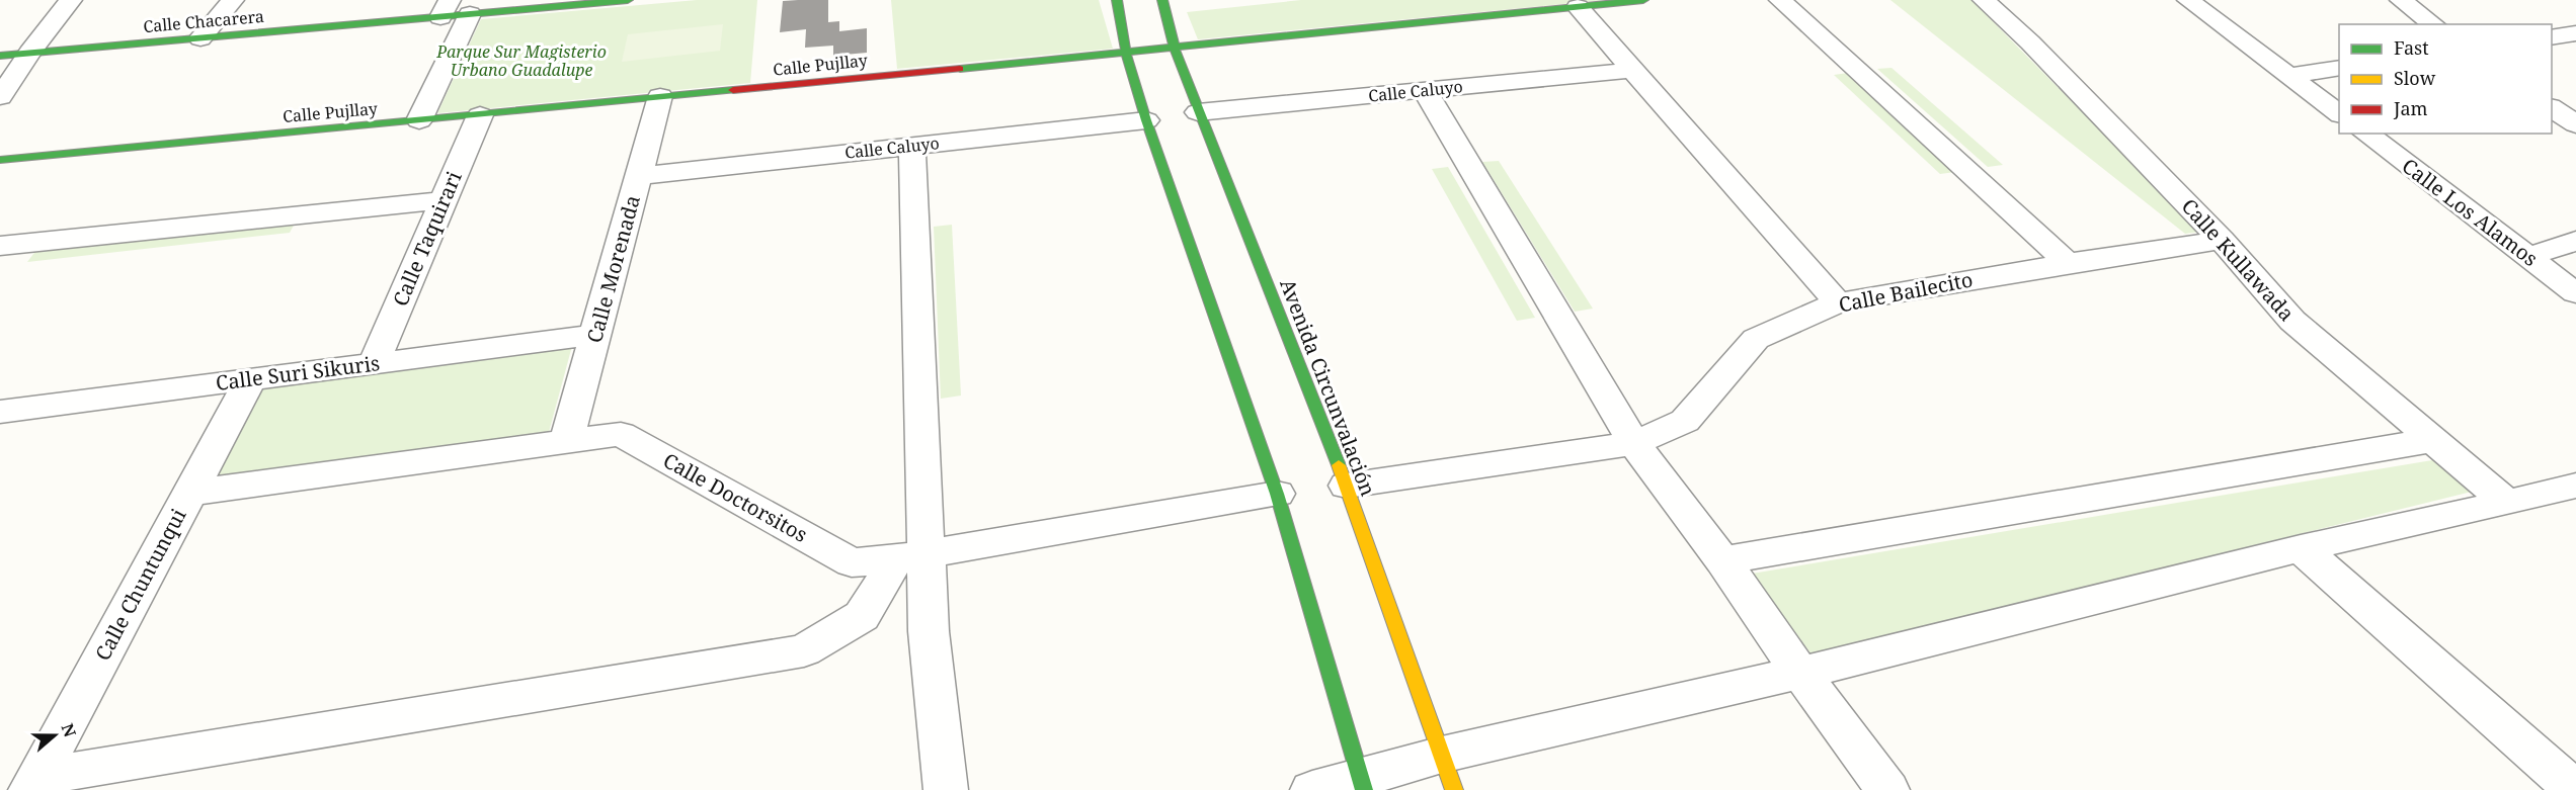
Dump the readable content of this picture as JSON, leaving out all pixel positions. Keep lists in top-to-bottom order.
{
  "streets": {
    "main road": ["Calle Chacarera", "Calle Pujllay", "Avenida Circunvalación"],
    "street": [
      "Calle Caluyo",
      "Calle Los Alamos",
      "Calle Taquirari",
      "Calle Kullawada",
      "Calle Morenada",
      "Calle Bailecito",
      "Calle Suri Sikuris",
      "Calle Doctorsitos",
      "Calle Chuntunqui"
    ]
  },
  "crossings": [
    ["Calle Pujllay", "Calle Taquirari"],
    ["Calle Pujllay", "Calle Morenada"],
    ["Calle Pujllay", "Avenida Circunvalación"],
    ["Calle Caluyo", "Calle Morenada"],
    ["Calle Caluyo", "Avenida Circunvalación"],
    ["Calle Taquirari", "Calle Suri Sikuris"],
    ["Calle Kullawada", "Calle Bailecito"],
    ["Calle Morenada", "Calle Suri Sikuris"],
    ["Calle Morenada", "Calle Doctorsitos"],
    ["Calle Bailecito", "Avenida Circunvalación"],
    ["Calle Suri Sikuris", "Calle Chuntunqui"],
    ["Calle Doctorsitos", "Calle Chuntunqui"]
  ],
  "parks": ["Parque Sur Magisterio Urbano Guadalupe"],
  "legend": ["Fast", "Slow", "Jam"],
  "north": "right"
}
